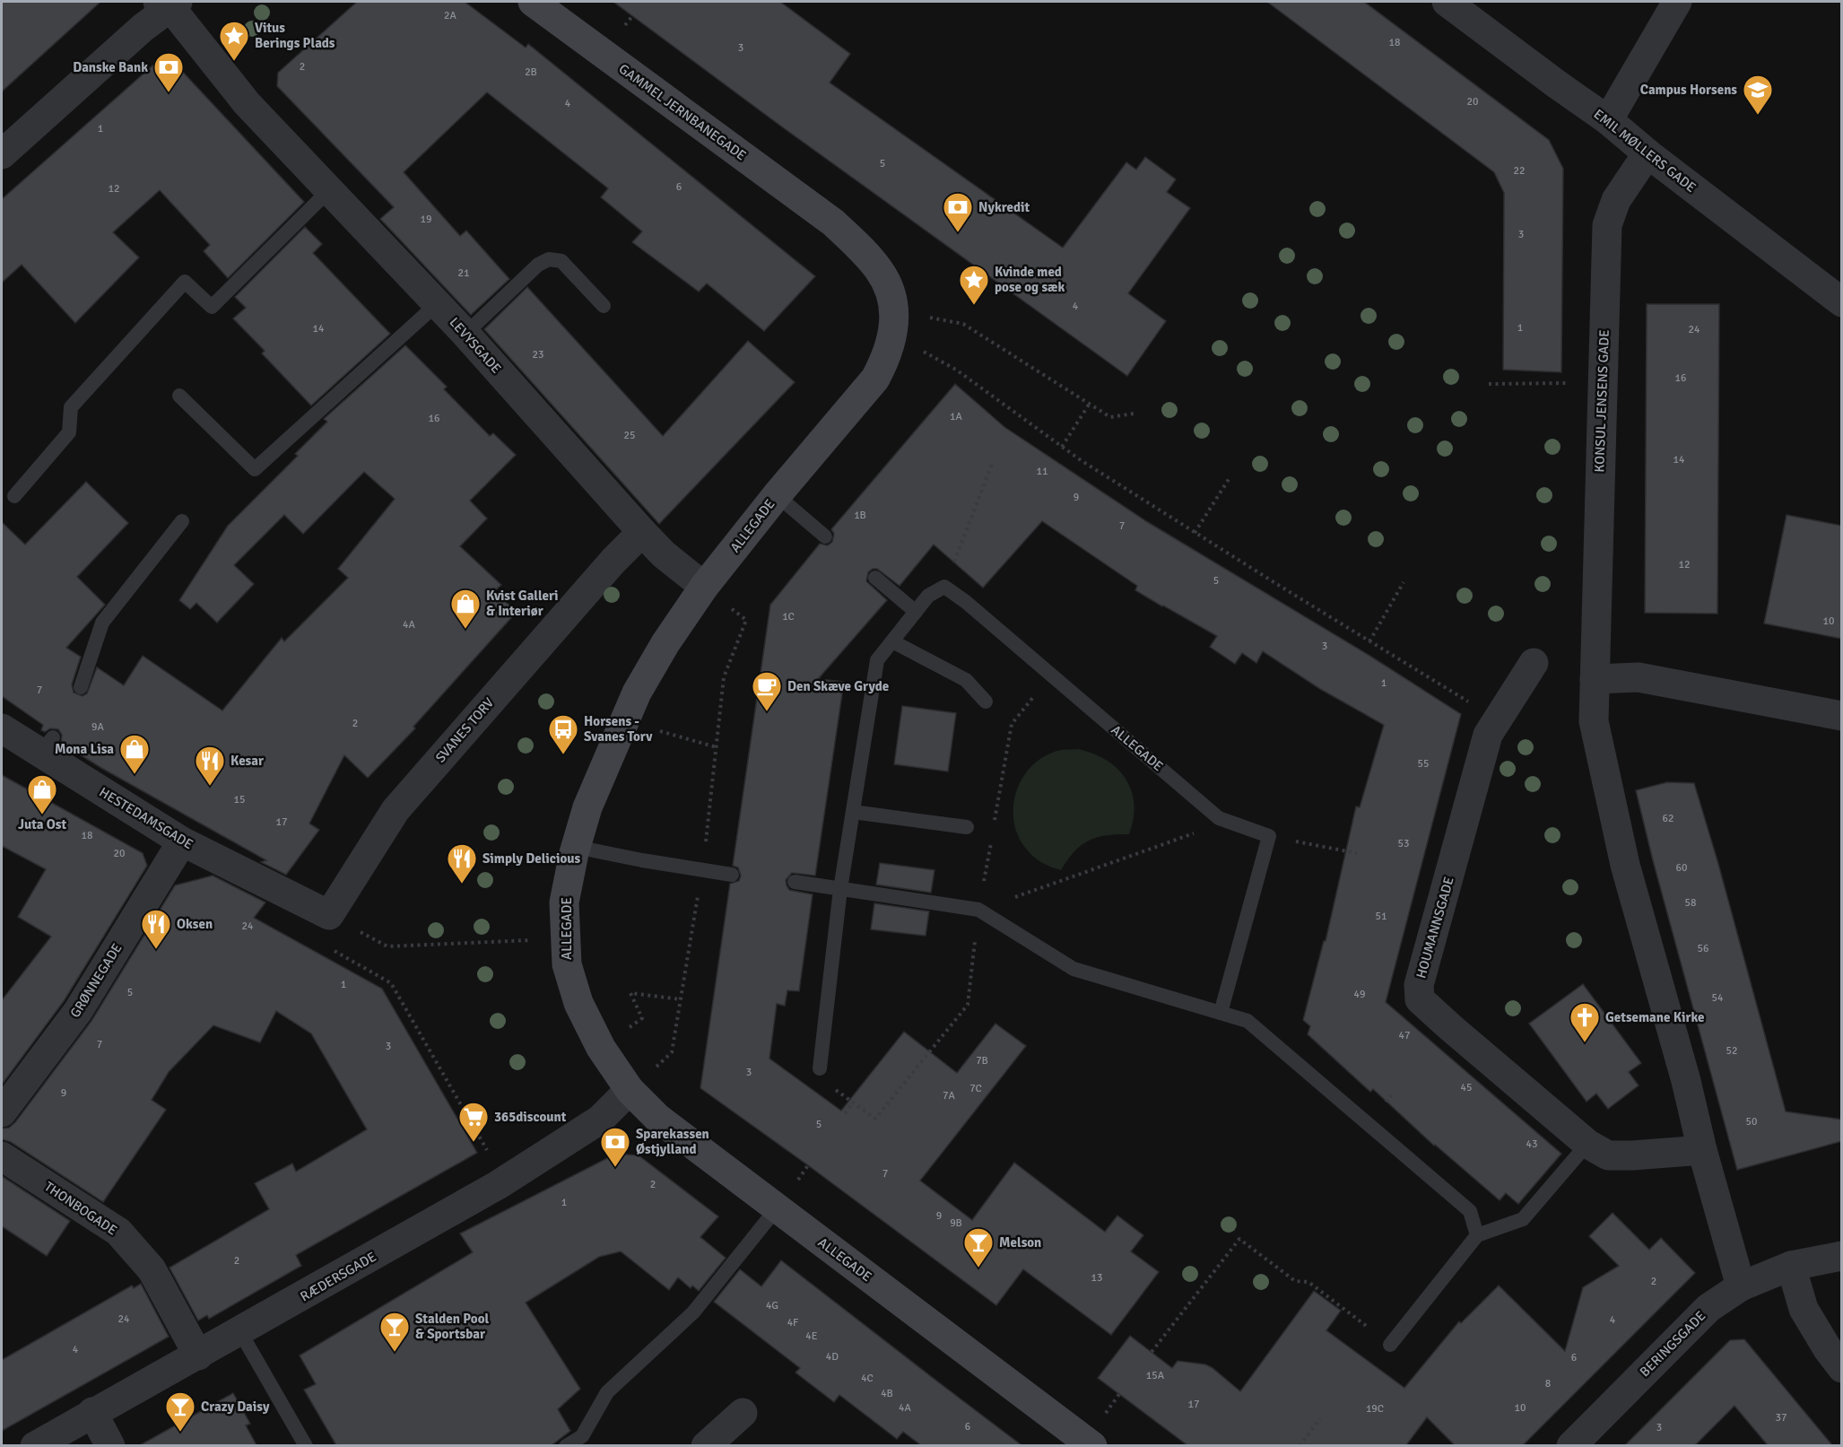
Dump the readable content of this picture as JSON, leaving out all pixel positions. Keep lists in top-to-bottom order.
{
  "streets": {
    "street": [
      "GAMMEL JERNBANEGADE",
      "EMIL MØLLERS GADE",
      "LEVYSGADE",
      "KONSUL JENSENS GADE",
      "ALLEGADE",
      "SVANES TORV",
      "HESTEDAMSGADE",
      "HOUMANNSGADE",
      "GRØNNEGADE",
      "THONBOGADE",
      "RÆDERSGADE",
      "BERINGSGADE"
    ]
  },
  "crossings": [
    ["GAMMEL JERNBANEGADE", "ALLEGADE"],
    ["EMIL MØLLERS GADE", "KONSUL JENSENS GADE"],
    ["LEVYSGADE", "ALLEGADE"],
    ["LEVYSGADE", "SVANES TORV"],
    ["ALLEGADE", "RÆDERSGADE"],
    ["SVANES TORV", "HESTEDAMSGADE"],
    ["HESTEDAMSGADE", "GRØNNEGADE"],
    ["THONBOGADE", "RÆDERSGADE"]
  ],
  "places": {
    "place": ["Vitus Berings Plads", "Kvinde med pose og sæk"],
    "bank": ["Danske Bank", "Nykredit", "Sparekassen Østjylland"],
    "school or university": ["Campus Horsens"],
    "shop": ["Kvist Galleri & Interiør", "Mona Lisa", "Juta Ost"],
    "cafe": ["Den Skæve Gryde"],
    "bus stop": ["Horsens - Svanes Torv"],
    "restaurant": ["Kesar", "Simply Delicious", "Oksen"],
    "church": ["Getsemane Kirke"],
    "supermarket": ["365discount"],
    "bar": ["Melson", "Stalden Pool & Sportsbar", "Crazy Daisy"]
  },
  "house_numbers": [
    "2A",
    "18",
    "3",
    "2",
    "2B",
    "20",
    "4",
    "1",
    "5",
    "22",
    "6",
    "12",
    "19",
    "3",
    "21",
    "4",
    "1",
    "14",
    "24",
    "23",
    "16",
    "1A",
    "16",
    "25",
    "14",
    "11",
    "9",
    "1B",
    "7",
    "12",
    "5",
    "1C",
    "10",
    "4A",
    "3",
    "1",
    "7",
    "2",
    "9A",
    "55",
    "15",
    "62",
    "17",
    "18",
    "53",
    "20",
    "60",
    "58",
    "51",
    "24",
    "56",
    "1",
    "5",
    "49",
    "54",
    "47",
    "7",
    "3",
    "52",
    "7B",
    "3",
    "45",
    "7C",
    "9",
    "7A",
    "50",
    "5",
    "43",
    "7",
    "2",
    "1",
    "9",
    "9B",
    "2",
    "13",
    "2",
    "4G",
    "24",
    "4",
    "4F",
    "4E",
    "4",
    "4D",
    "6",
    "15A",
    "4C",
    "8",
    "4B",
    "17",
    "4A",
    "10",
    "19C",
    "37",
    "6",
    "3"
  ]
}
